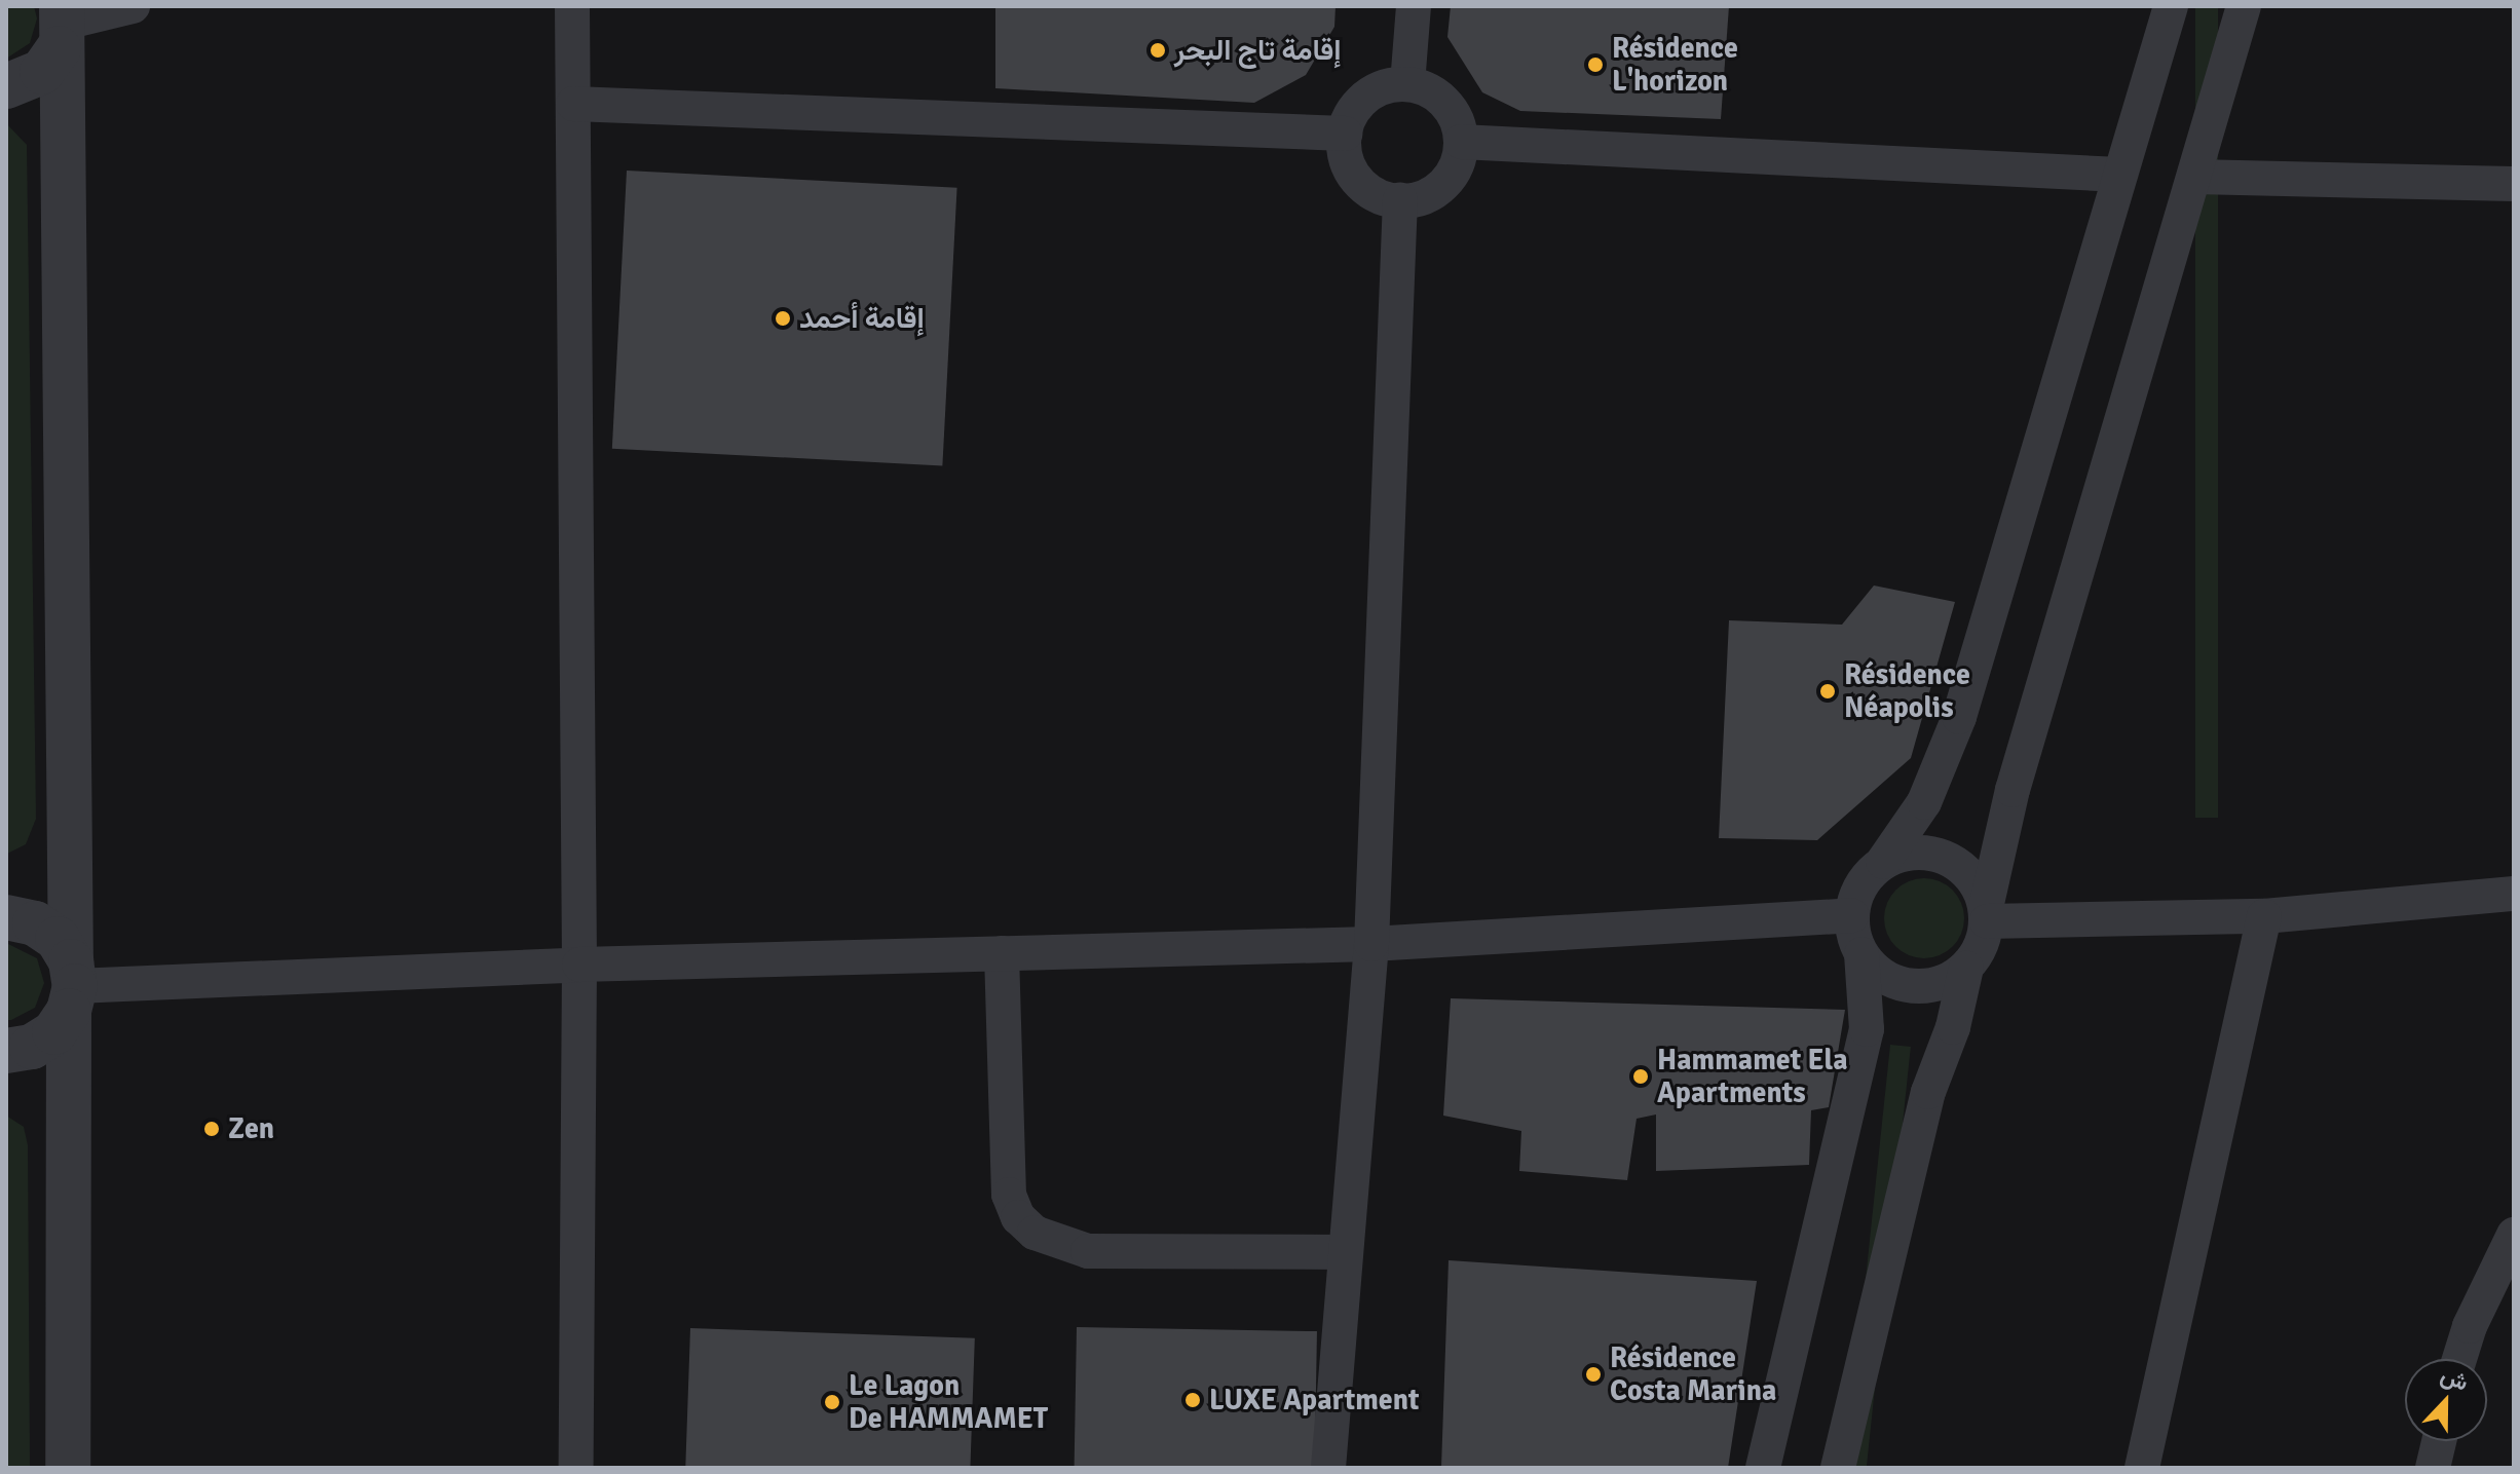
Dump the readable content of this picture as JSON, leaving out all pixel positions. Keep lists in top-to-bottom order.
{
  "places": [
    "إقامة تاج البحر",
    "Résidence L'horizon",
    "إقامة أحمد",
    "Résidence Néapolis",
    "Hammamet Ela Apartments",
    "Zen",
    "Résidence Costa Marina",
    "LUXE Apartment",
    "Le Lagon De HAMMAMET"
  ],
  "north": "top"
}
